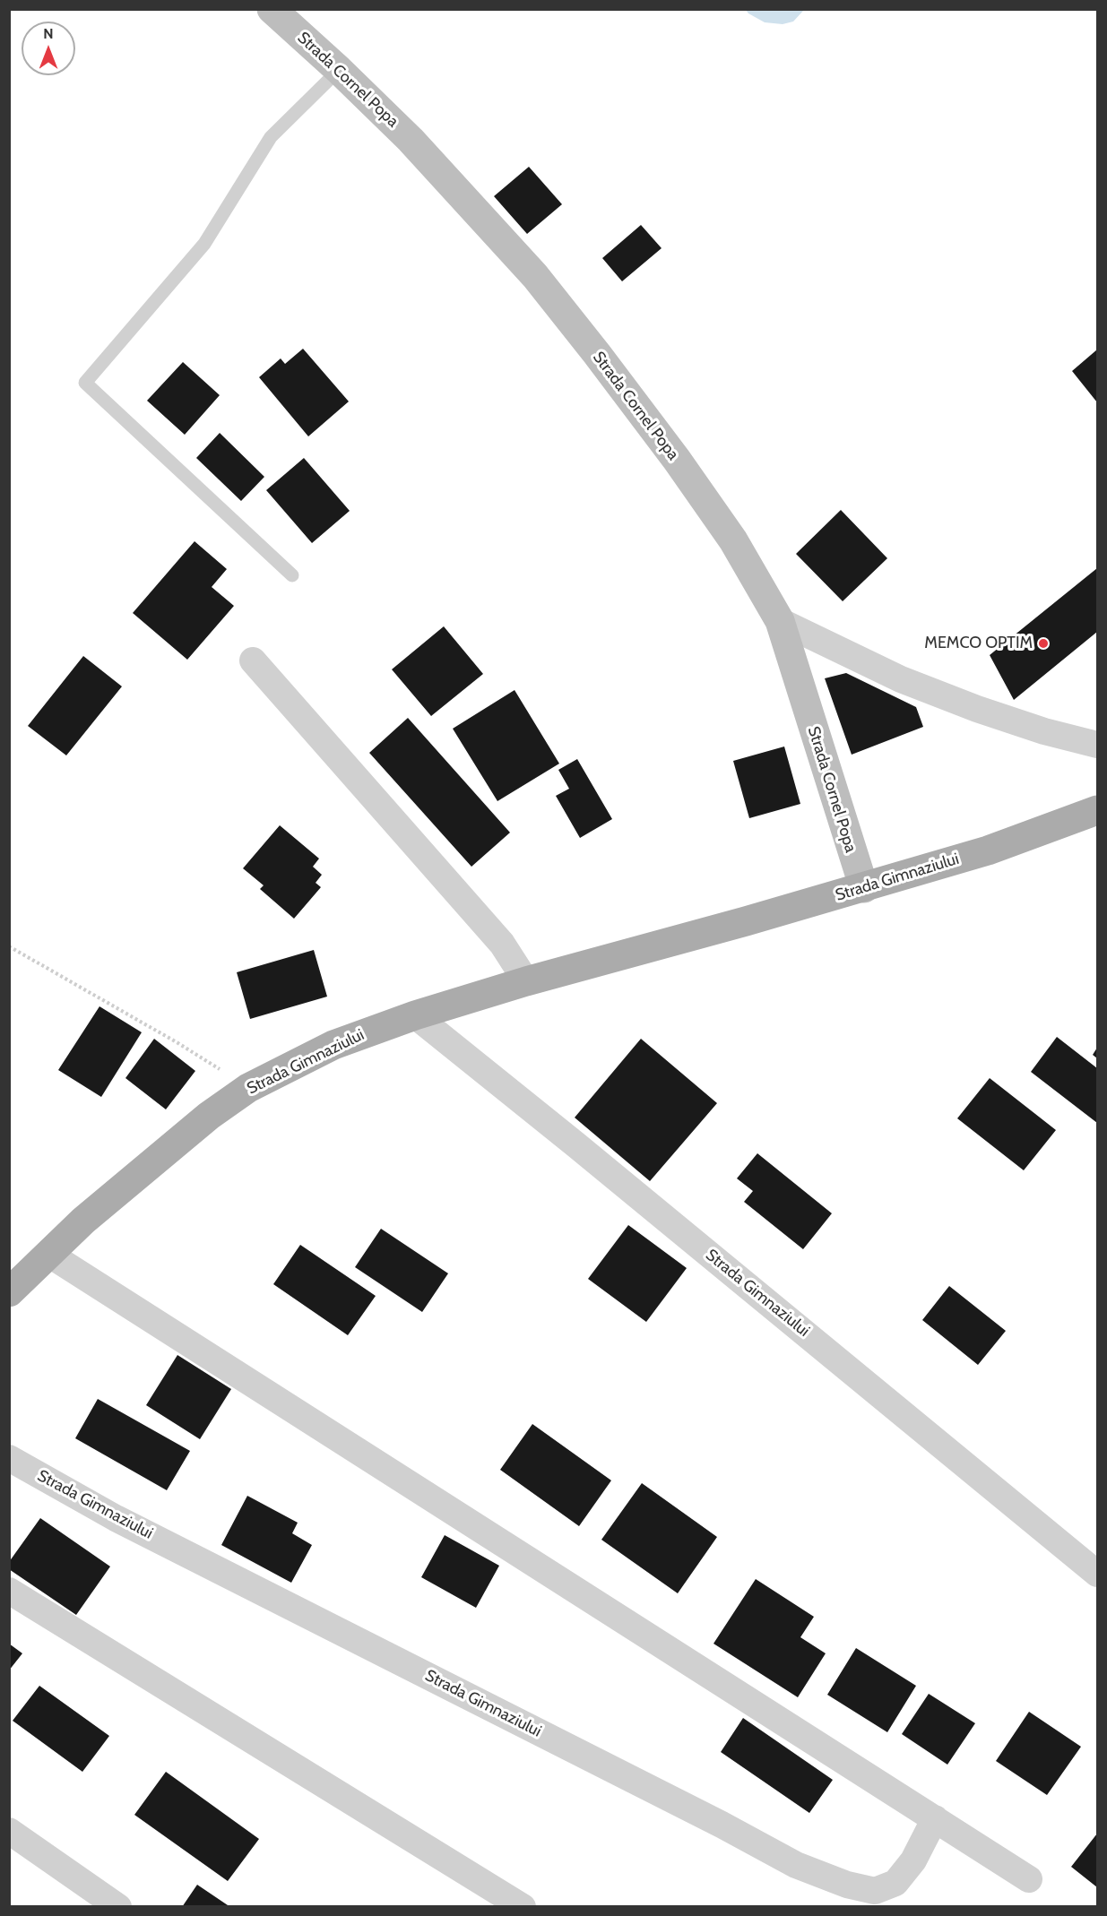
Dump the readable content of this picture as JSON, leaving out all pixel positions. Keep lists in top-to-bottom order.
{
  "streets": {
    "main road": ["Strada Cornel Popa", "Strada Gimnaziului"]
  },
  "crossings": [
    ["Strada Cornel Popa", "Strada Gimnaziului"]
  ],
  "places": ["MEMCO OPTIM"],
  "north": "top"
}
